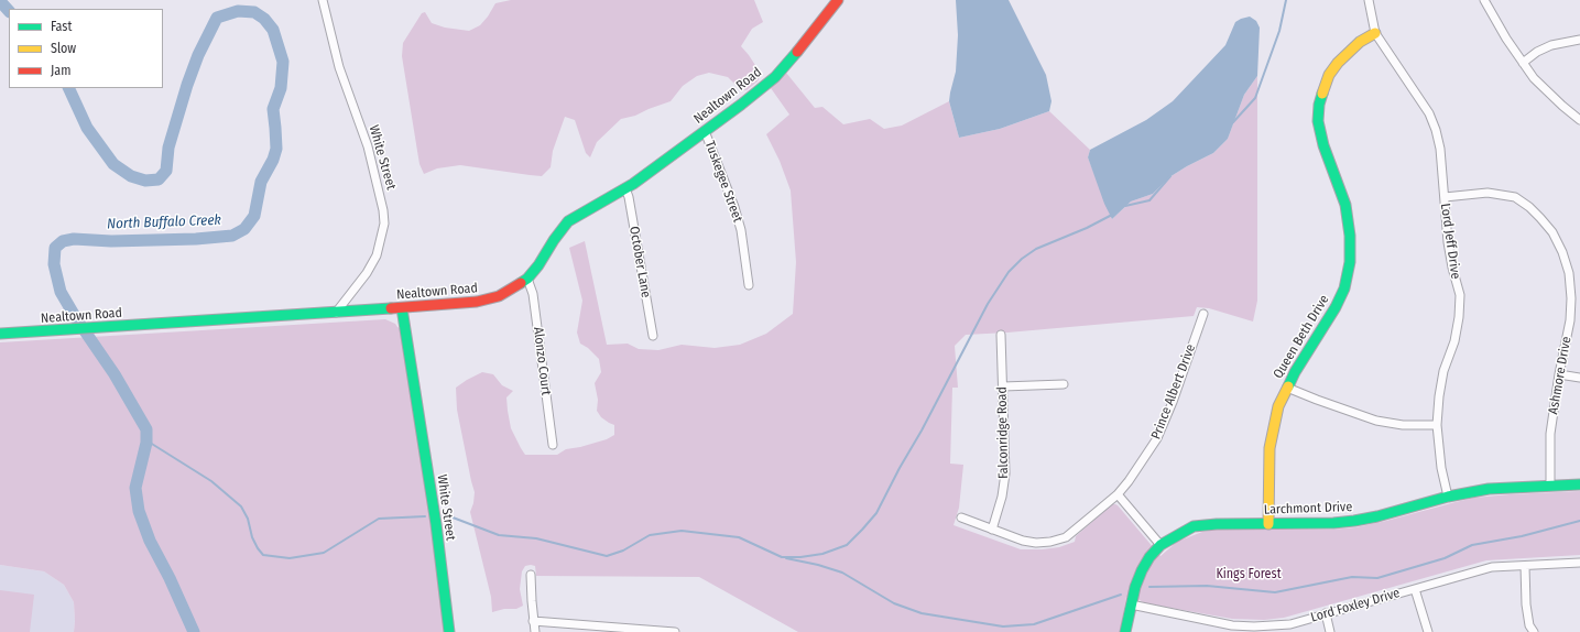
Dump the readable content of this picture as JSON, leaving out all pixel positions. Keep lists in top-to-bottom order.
{
  "streets": {
    "street": [
      "Nealtown Road",
      "White Street",
      "Tuskegee Street",
      "Lord Jeff Drive",
      "October Lane",
      "Queen Beth Drive",
      "Alonzo Court",
      "Ashmore Drive",
      "Prince Albert Drive",
      "Falconridge Road",
      "Larchmont Drive",
      "Lord Foxley Drive"
    ]
  },
  "crossings": [
    ["Nealtown Road", "White Street"],
    ["Nealtown Road", "Tuskegee Street"],
    ["Nealtown Road", "October Lane"],
    ["Nealtown Road", "Alonzo Court"],
    ["Lord Jeff Drive", "Queen Beth Drive"],
    ["Lord Jeff Drive", "Ashmore Drive"],
    ["Lord Jeff Drive", "Larchmont Drive"],
    ["Queen Beth Drive", "Larchmont Drive"],
    ["Ashmore Drive", "Larchmont Drive"],
    ["Prince Albert Drive", "Falconridge Road"],
    ["Larchmont Drive", "Lord Foxley Drive"]
  ],
  "water": ["North Buffalo Creek"],
  "parks": ["Kings Forest"],
  "legend": ["Fast", "Slow", "Jam"]
}
